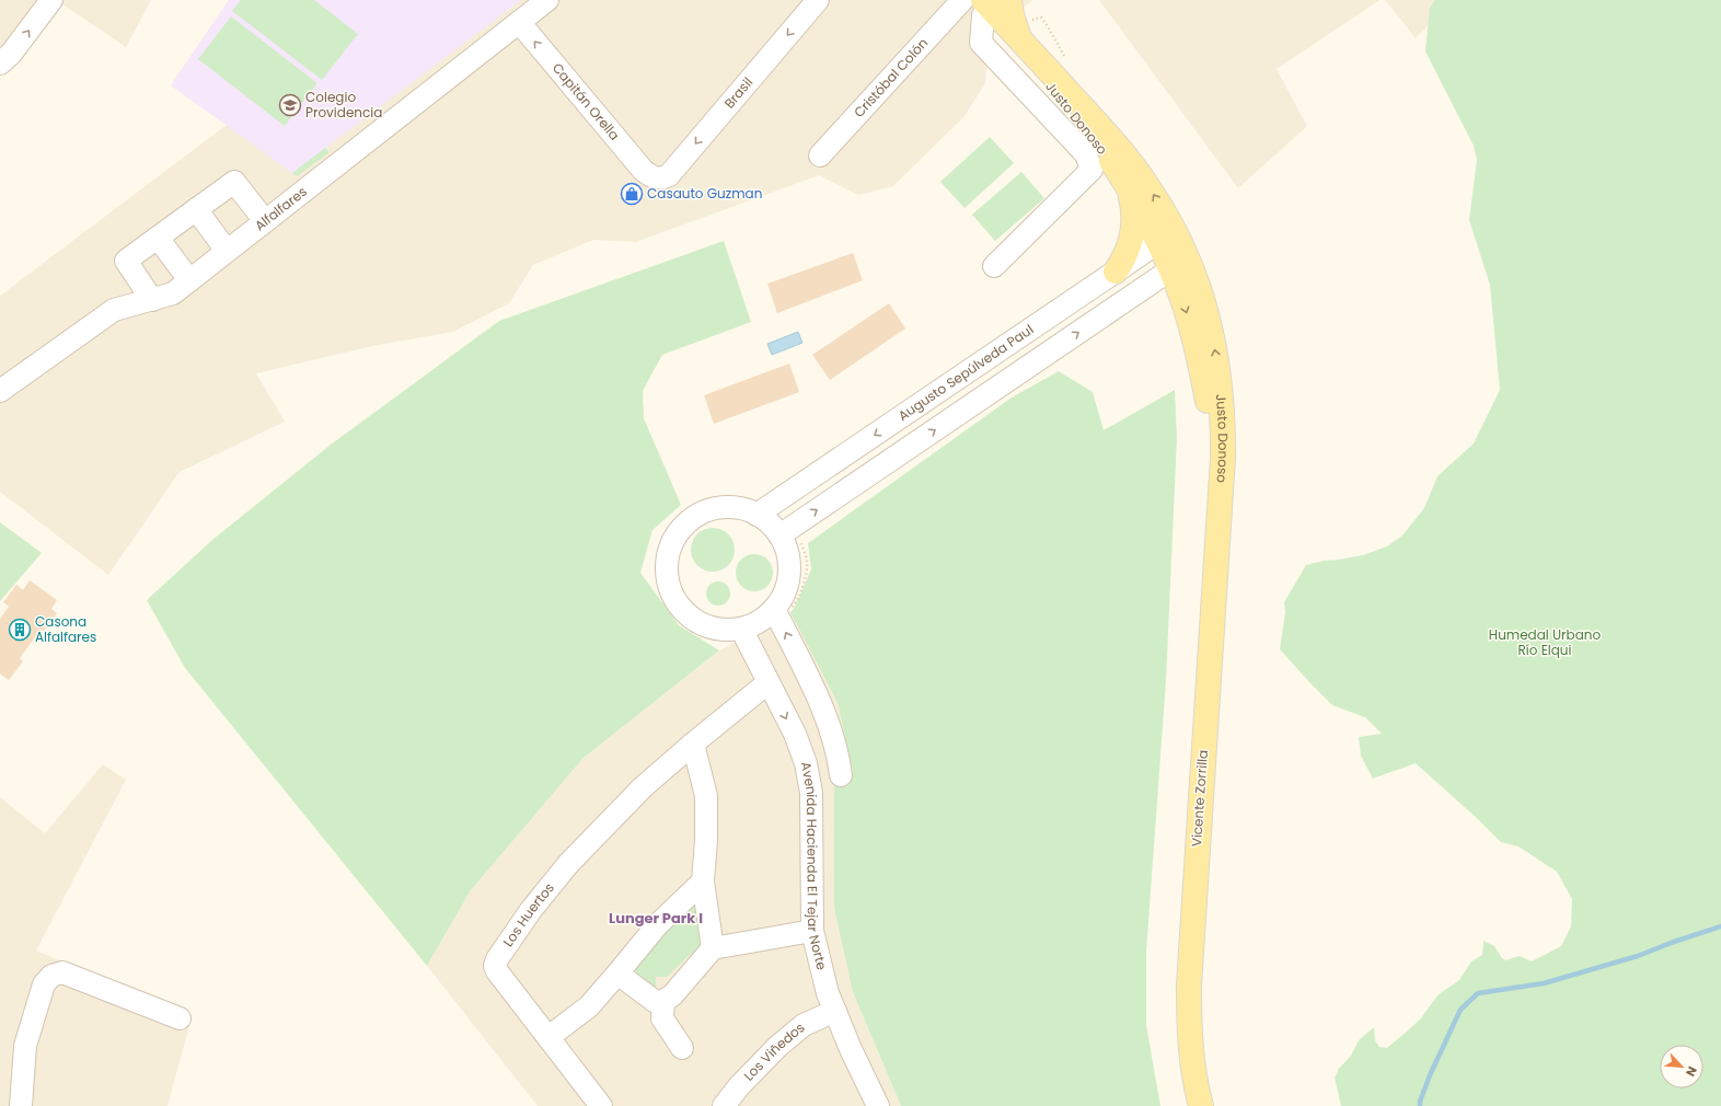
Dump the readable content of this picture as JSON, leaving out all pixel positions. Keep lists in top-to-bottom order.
{
  "streets": {
    "main road": ["Justo Donoso", "Vicente Zorrilla"],
    "street": [
      "Cristóbal Colón",
      "Brasil",
      "Capitán Orella",
      "Alfalfares",
      "Augusto Sepúlveda Paul",
      "Avenida Hacienda El Tejar Norte",
      "Los Huertos",
      "Los Viñedos"
    ]
  },
  "crossings": [
    ["Brasil", "Capitán Orella"],
    ["Capitán Orella", "Alfalfares"],
    ["Justo Donoso", "Augusto Sepúlveda Paul"],
    ["Justo Donoso", "Vicente Zorrilla"],
    ["Augusto Sepúlveda Paul", "Avenida Hacienda El Tejar Norte"],
    ["Avenida Hacienda El Tejar Norte", "Los Huertos"],
    ["Avenida Hacienda El Tejar Norte", "Los Viñedos"]
  ],
  "one_way": ["Brasil", "Capitán Orella"],
  "districts": ["Lunger Park I"],
  "parks": ["Humedal Urbano Río Elqui"],
  "places": {
    "school or university": ["Colegio Providencia"],
    "shop": ["Casauto Guzman"],
    "building": ["Casona Alfalfares"]
  },
  "north": "bottom right"
}
